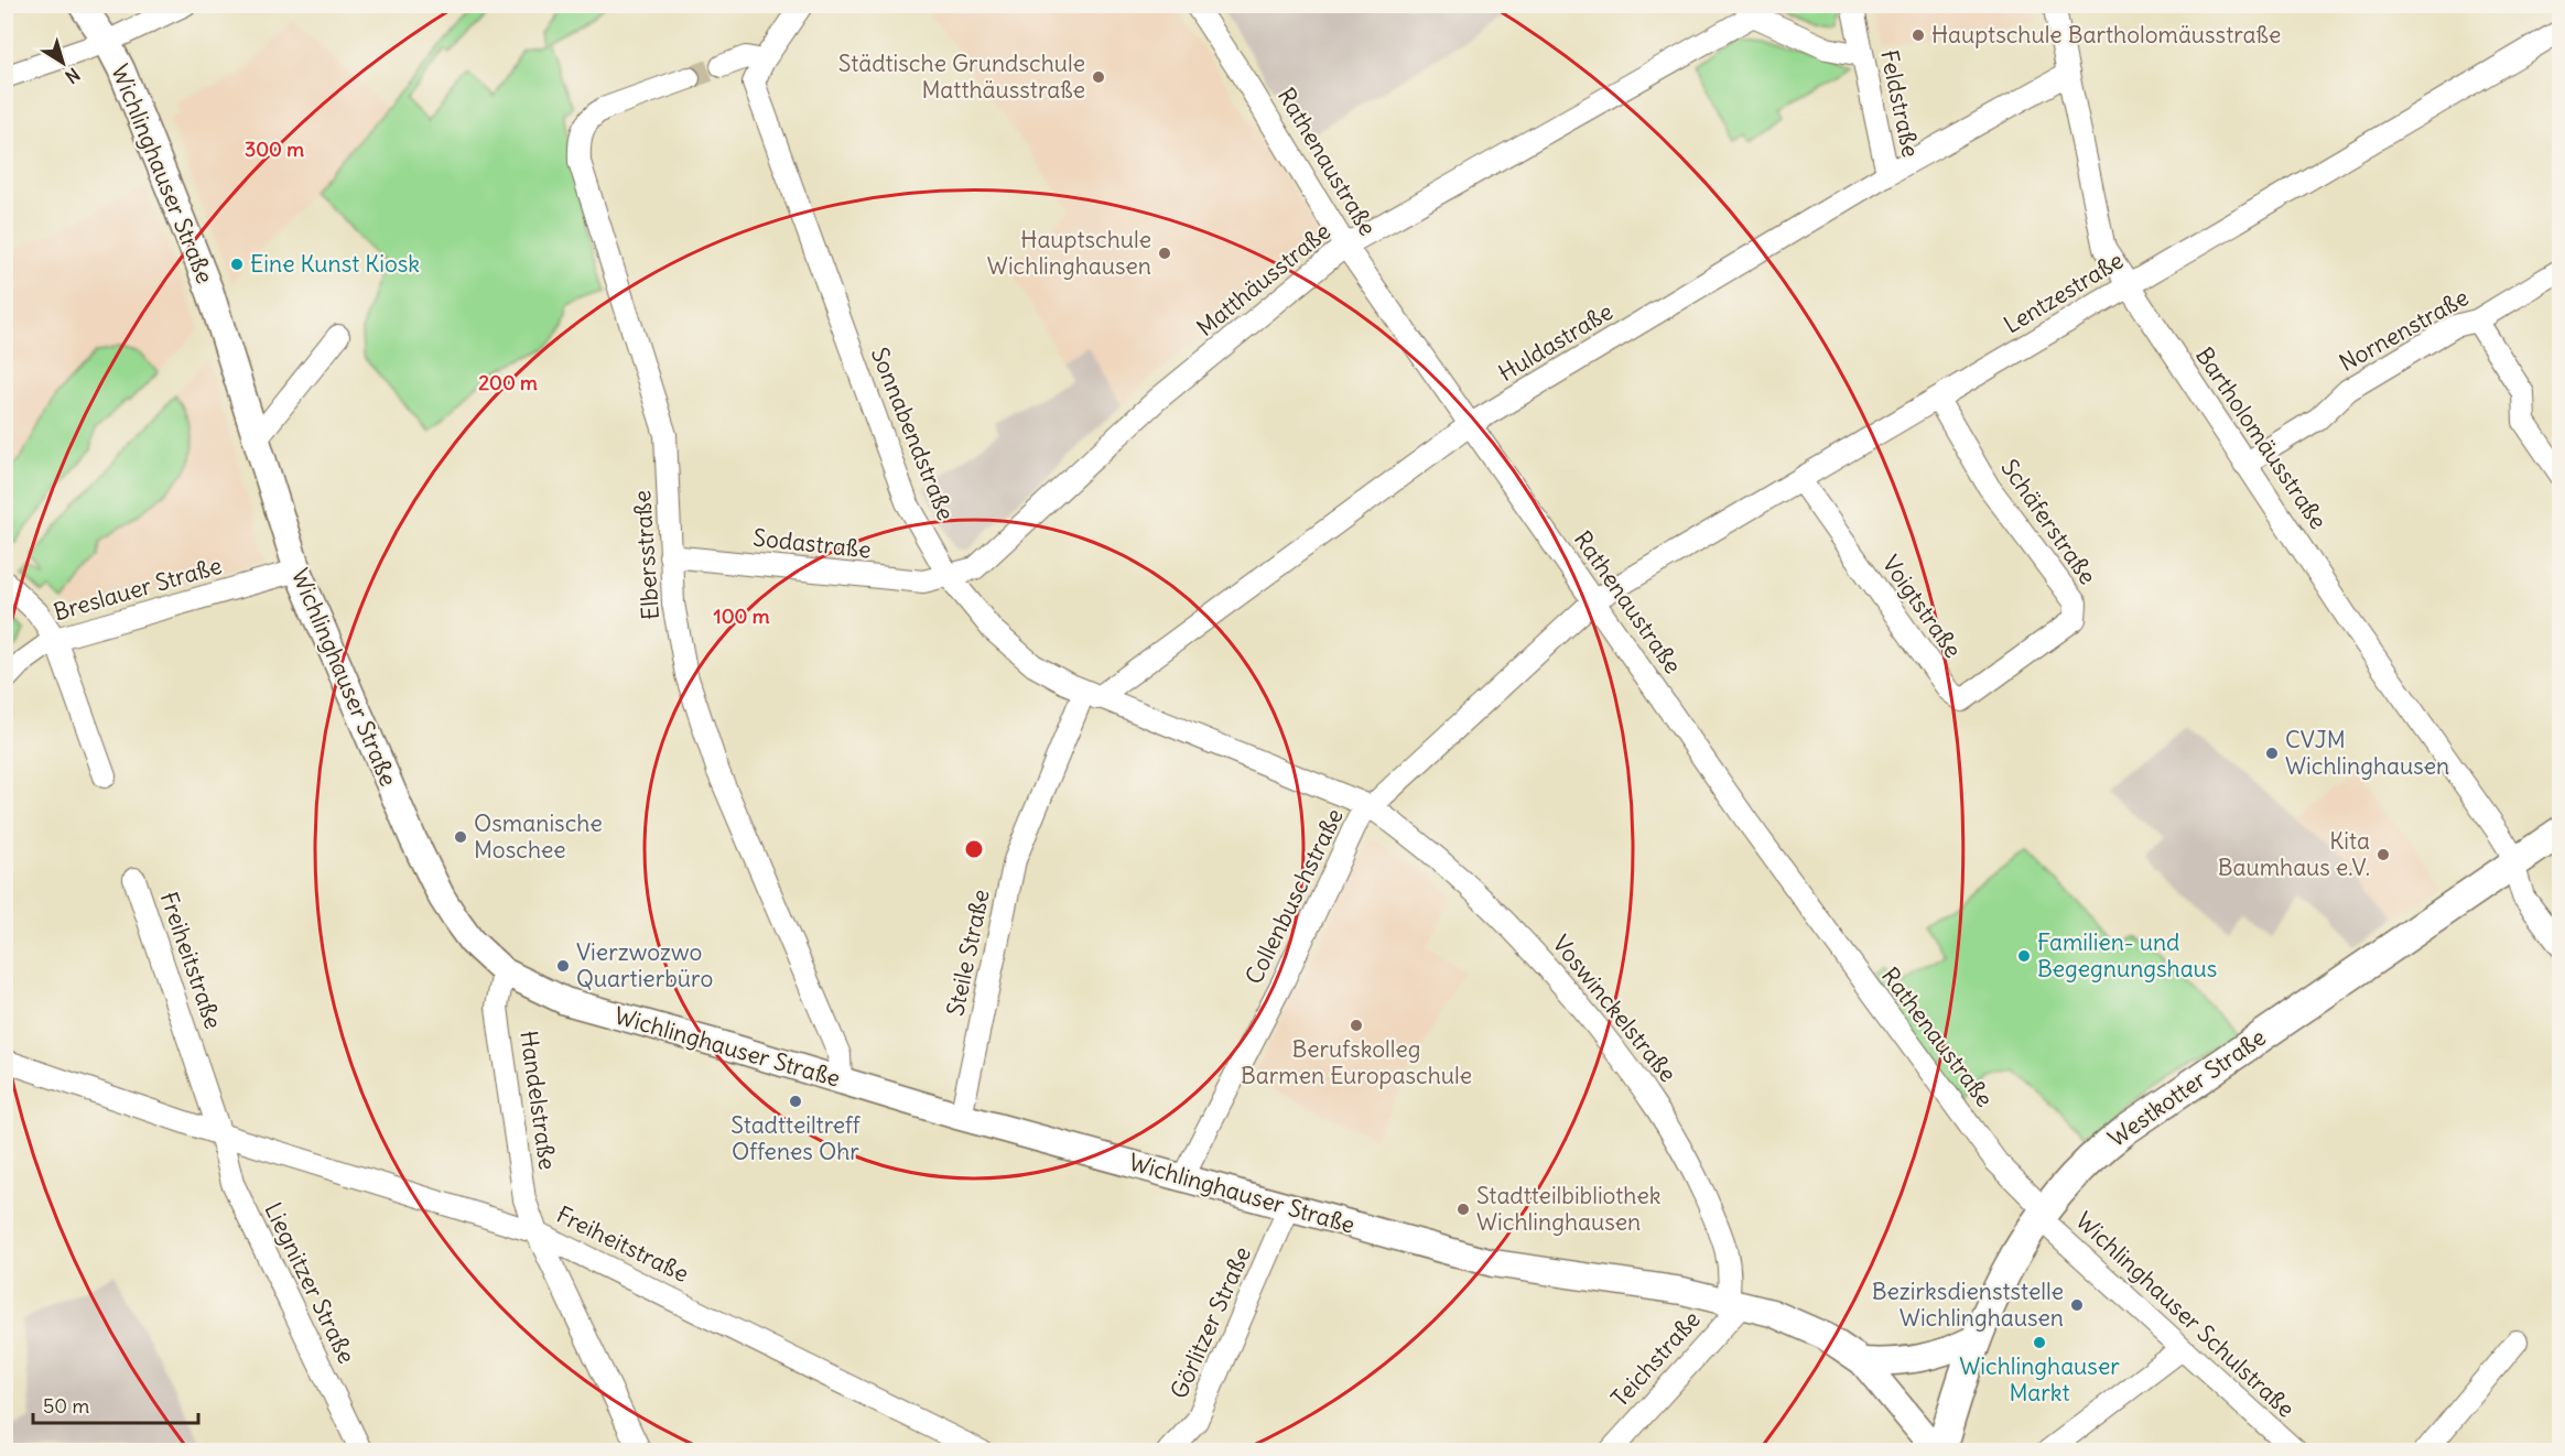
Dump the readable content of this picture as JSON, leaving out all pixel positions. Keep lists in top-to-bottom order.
{
  "streets": {
    "main road": ["Westkotter Straße"],
    "street": [
      "Feldstraße",
      "Rathenaustraße",
      "Wichlinghauser Straße",
      "Matthäusstraße",
      "Lentzestraße",
      "Nornenstraße",
      "Huldastraße",
      "Sonnabendstraße",
      "Bartholomäusstraße",
      "Schäferstraße",
      "Sodastraße",
      "Elbersstraße",
      "Breslauer Straße",
      "Voigtstraße",
      "Collenbuschstraße",
      "Steile Straße",
      "Freiheitstraße",
      "Voswinckelstraße",
      "Handelstraße",
      "Liegnitzer Straße",
      "Wichlinghauser Schulstraße",
      "Görlitzer Straße",
      "Teichstraße"
    ]
  },
  "crossings": [
    ["Feldstraße", "Huldastraße"],
    ["Rathenaustraße", "Matthäusstraße"],
    ["Rathenaustraße", "Lentzestraße"],
    ["Rathenaustraße", "Huldastraße"],
    ["Rathenaustraße", "Collenbuschstraße"],
    ["Rathenaustraße", "Westkotter Straße"],
    ["Rathenaustraße", "Wichlinghauser Schulstraße"],
    ["Wichlinghauser Straße", "Elbersstraße"],
    ["Wichlinghauser Straße", "Breslauer Straße"],
    ["Wichlinghauser Straße", "Collenbuschstraße"],
    ["Wichlinghauser Straße", "Steile Straße"],
    ["Wichlinghauser Straße", "Voswinckelstraße"],
    ["Wichlinghauser Straße", "Westkotter Straße"],
    ["Wichlinghauser Straße", "Handelstraße"],
    ["Wichlinghauser Straße", "Görlitzer Straße"],
    ["Wichlinghauser Straße", "Teichstraße"],
    ["Matthäusstraße", "Sonnabendstraße"],
    ["Matthäusstraße", "Sodastraße"],
    ["Lentzestraße", "Bartholomäusstraße"],
    ["Lentzestraße", "Schäferstraße"],
    ["Lentzestraße", "Voigtstraße"],
    ["Lentzestraße", "Collenbuschstraße"],
    ["Nornenstraße", "Bartholomäusstraße"],
    ["Huldastraße", "Sonnabendstraße"],
    ["Huldastraße", "Bartholomäusstraße"],
    ["Huldastraße", "Steile Straße"],
    ["Sonnabendstraße", "Sodastraße"],
    ["Sonnabendstraße", "Collenbuschstraße"],
    ["Sonnabendstraße", "Steile Straße"],
    ["Sonnabendstraße", "Voswinckelstraße"],
    ["Bartholomäusstraße", "Westkotter Straße"],
    ["Schäferstraße", "Voigtstraße"],
    ["Sodastraße", "Elbersstraße"],
    ["Collenbuschstraße", "Voswinckelstraße"],
    ["Freiheitstraße", "Handelstraße"],
    ["Freiheitstraße", "Liegnitzer Straße"],
    ["Voswinckelstraße", "Teichstraße"],
    ["Westkotter Straße", "Wichlinghauser Schulstraße"]
  ],
  "places": [
    "Hauptschule Bartholomäusstraße",
    "Städtische Grundschule Matthäusstraße",
    "Hauptschule Wichlinghausen",
    "Eine Kunst Kiosk",
    "CVJM Wichlinghausen",
    "Osmanische Moschee",
    "Kita Baumhaus e.V.",
    "Familien- und Begegnungshaus",
    "Vierzwozwo Quartierbüro",
    "Berufskolleg Barmen Europaschule",
    "Stadtteiltreff Offenes Ohr",
    "Stadtteilbibliothek Wichlinghausen",
    "Bezirksdienststelle Wichlinghausen",
    "Wichlinghauser Markt"
  ],
  "scale_bar": "50 m",
  "north": "bottom right",
  "rings": ["300 m", "200 m", "100 m"]
}
